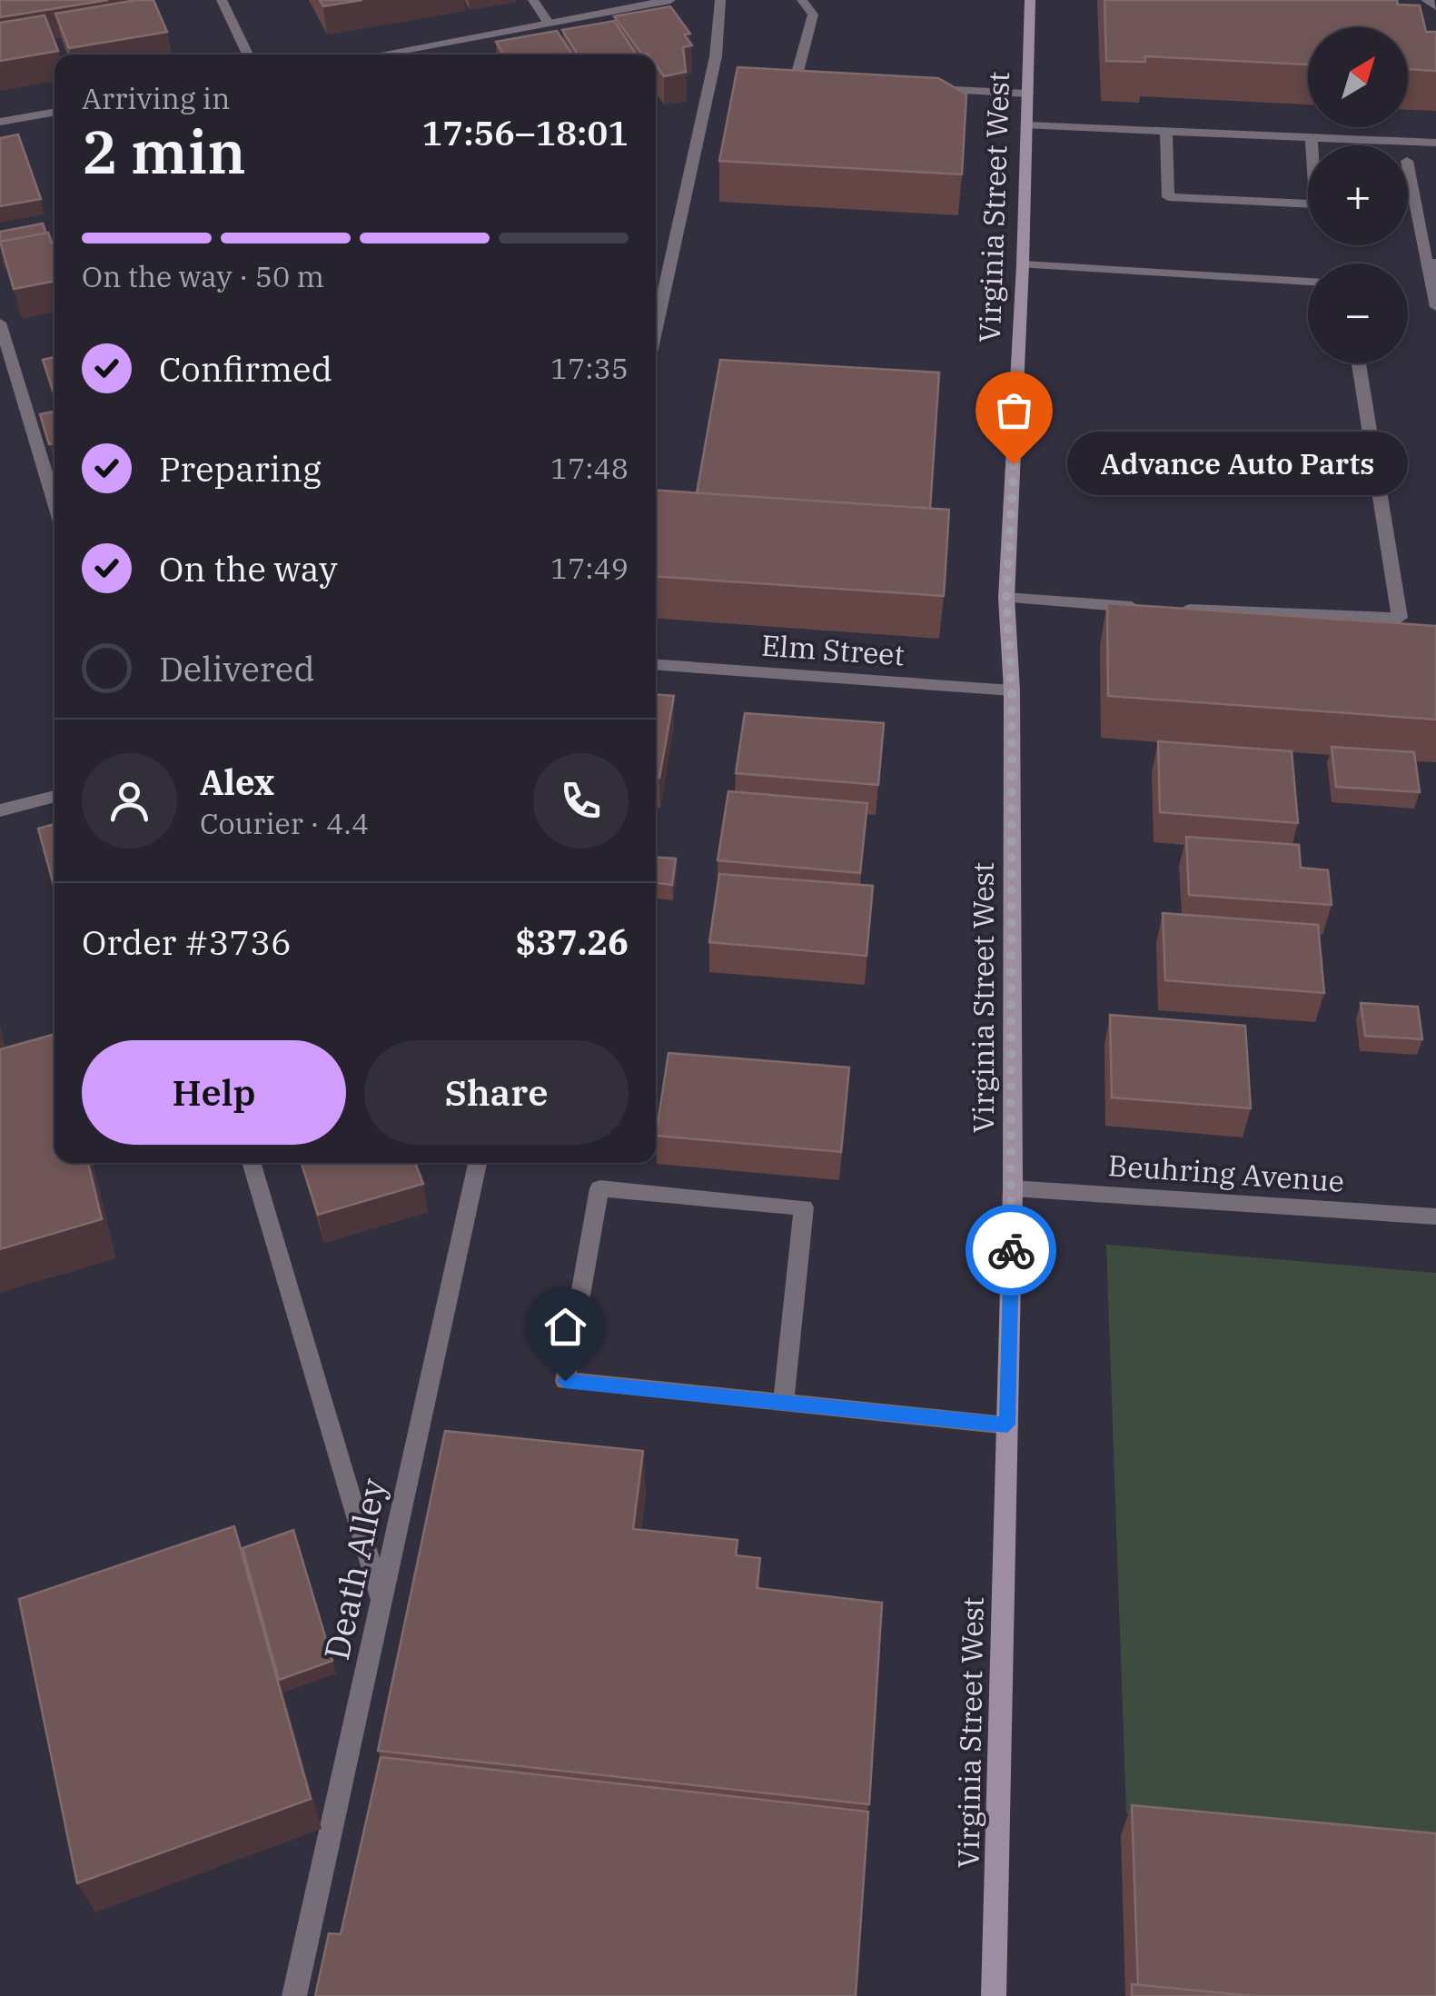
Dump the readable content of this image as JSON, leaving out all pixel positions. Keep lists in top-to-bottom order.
{
  "streets": {
    "main road": ["Virginia Street West"],
    "street": ["Elm Street", "Beuhring Avenue", "Death Alley"]
  },
  "crossings": [
    ["Virginia Street West", "Elm Street"],
    ["Virginia Street West", "Beuhring Avenue"]
  ],
  "places": ["Advance Auto Parts"],
  "north": "top right",
  "page": {
    "map_buttons": ["+", "−"],
    "heading": ["2 min", "Arriving in", "17:56–18:01"],
    "panel": [
      "Alex",
      "Courier · 4.4",
      "Order #3736",
      "$37.26"
    ],
    "bar": "On the way · 50 m",
    "list": [
      ["Confirmed", "17:35"],
      ["Preparing", "17:48"],
      ["On the way", "17:49"],
      "Delivered"
    ],
    "bubble": "Advance Auto Parts",
    "buttons": ["Help", "Share"]
  }
}
